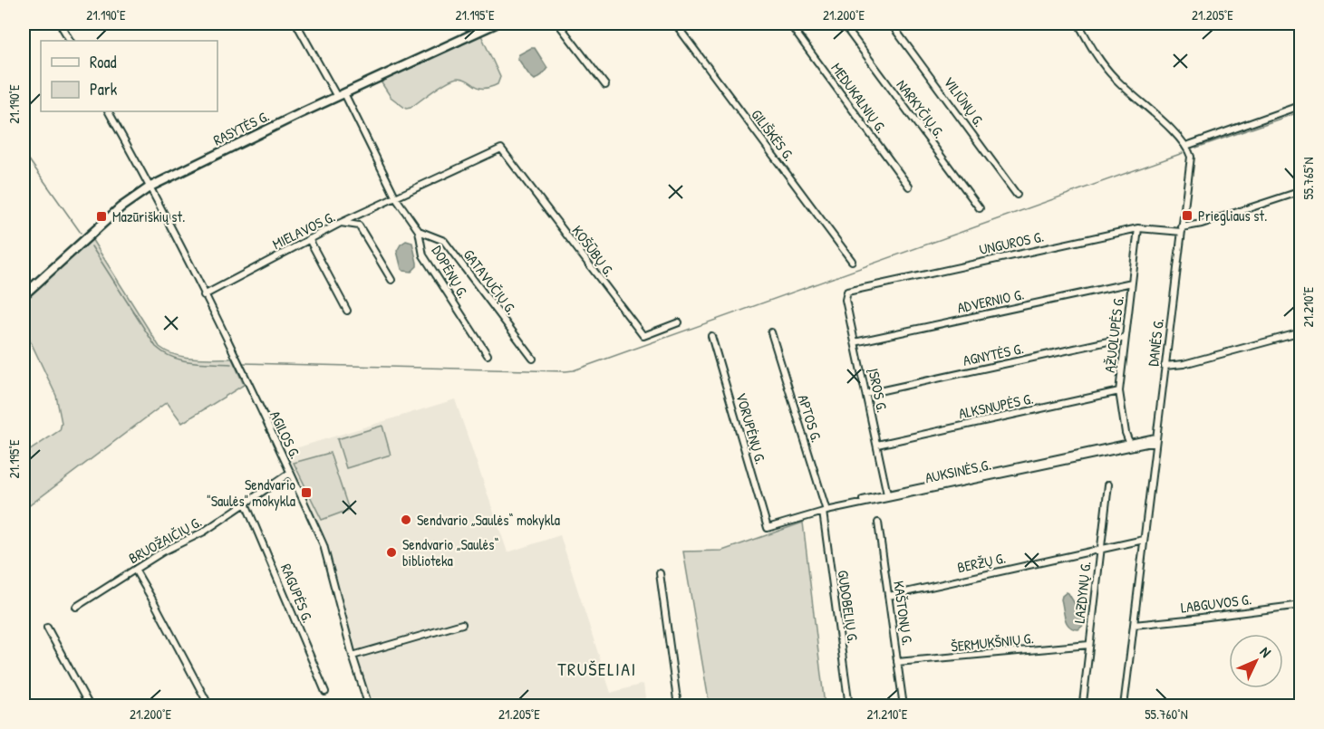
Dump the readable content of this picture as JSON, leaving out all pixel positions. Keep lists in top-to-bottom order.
{
  "streets": {
    "main road": ["RASYTĖS G."],
    "street": [
      "MEDUKALNIŲ G.",
      "VILIŪNŲ G.",
      "NARKYČIŲ G.",
      "GILIŠKĖS G.",
      "MIELAVOS G.",
      "UNGUROS G.",
      "KOŠŪBŲ G.",
      "DOPĖNŲ G.",
      "GATAVUČIŲ G.",
      "ADVERNIO G.",
      "ĄŽUOLUPĖS G.",
      "DANĖS G.",
      "AGNYTĖS G.",
      "ĮSROS G.",
      "ALKSNUPĖS G.",
      "APTOS G.",
      "VORUPĖNŲ G.",
      "AGILOS G.",
      "AUKSINĖS G.",
      "BRUOŽAIČIŲ G.",
      "BERŽŲ G.",
      "LAZDYNŲ G.",
      "RAGUPĖS G.",
      "LABGUVOS G.",
      "GUDOBELIŲ G.",
      "KAŠTONŲ G.",
      "ŠERMUKŠNIŲ G."
    ]
  },
  "crossings": [
    ["RASYTĖS G.", "DOPĖNŲ G."],
    ["RASYTĖS G.", "AGILOS G."],
    ["MIELAVOS G.", "AGILOS G."],
    ["UNGUROS G.", "ĄŽUOLUPĖS G."],
    ["UNGUROS G.", "DANĖS G."],
    ["UNGUROS G.", "ĮSROS G."],
    ["KOŠŪBŲ G.", "DOPĖNŲ G."],
    ["DOPĖNŲ G.", "GATAVUČIŲ G."],
    ["ADVERNIO G.", "ĄŽUOLUPĖS G."],
    ["ADVERNIO G.", "ĮSROS G."],
    ["ĄŽUOLUPĖS G.", "AGNYTĖS G."],
    ["ĄŽUOLUPĖS G.", "ALKSNUPĖS G."],
    ["DANĖS G.", "AUKSINĖS G."],
    ["DANĖS G.", "BERŽŲ G."],
    ["DANĖS G.", "LABGUVOS G."],
    ["AGNYTĖS G.", "ĮSROS G."],
    ["ĮSROS G.", "ALKSNUPĖS G."],
    ["APTOS G.", "AUKSINĖS G."],
    ["APTOS G.", "GUDOBELIŲ G."],
    ["VORUPĖNŲ G.", "AUKSINĖS G."],
    ["AGILOS G.", "BRUOŽAIČIŲ G."],
    ["AUKSINĖS G.", "GUDOBELIŲ G."],
    ["BRUOŽAIČIŲ G.", "RAGUPĖS G."],
    ["BERŽŲ G.", "LAZDYNŲ G."],
    ["BERŽŲ G.", "KAŠTONŲ G."],
    ["LAZDYNŲ G.", "ŠERMUKŠNIŲ G."],
    ["KAŠTONŲ G.", "ŠERMUKŠNIŲ G."]
  ],
  "districts": ["TRUŠELIAI"],
  "places": {
    "transit": ["Priegliaus st.", "Mazūriškių st.", "Sendvario \"Saulės\" mokykla"],
    "other": ["Sendvario „Saulės“ mokykla", "Sendvario „Saulės“ biblioteka"]
  },
  "legend": ["Road", "Park"],
  "north": "top right",
  "coordinates": [
    "21.190°E",
    "21.195°E",
    "21.200°E",
    "21.205°E",
    "55.765°N",
    "21.210°E",
    "55.760°N"
  ]
}
